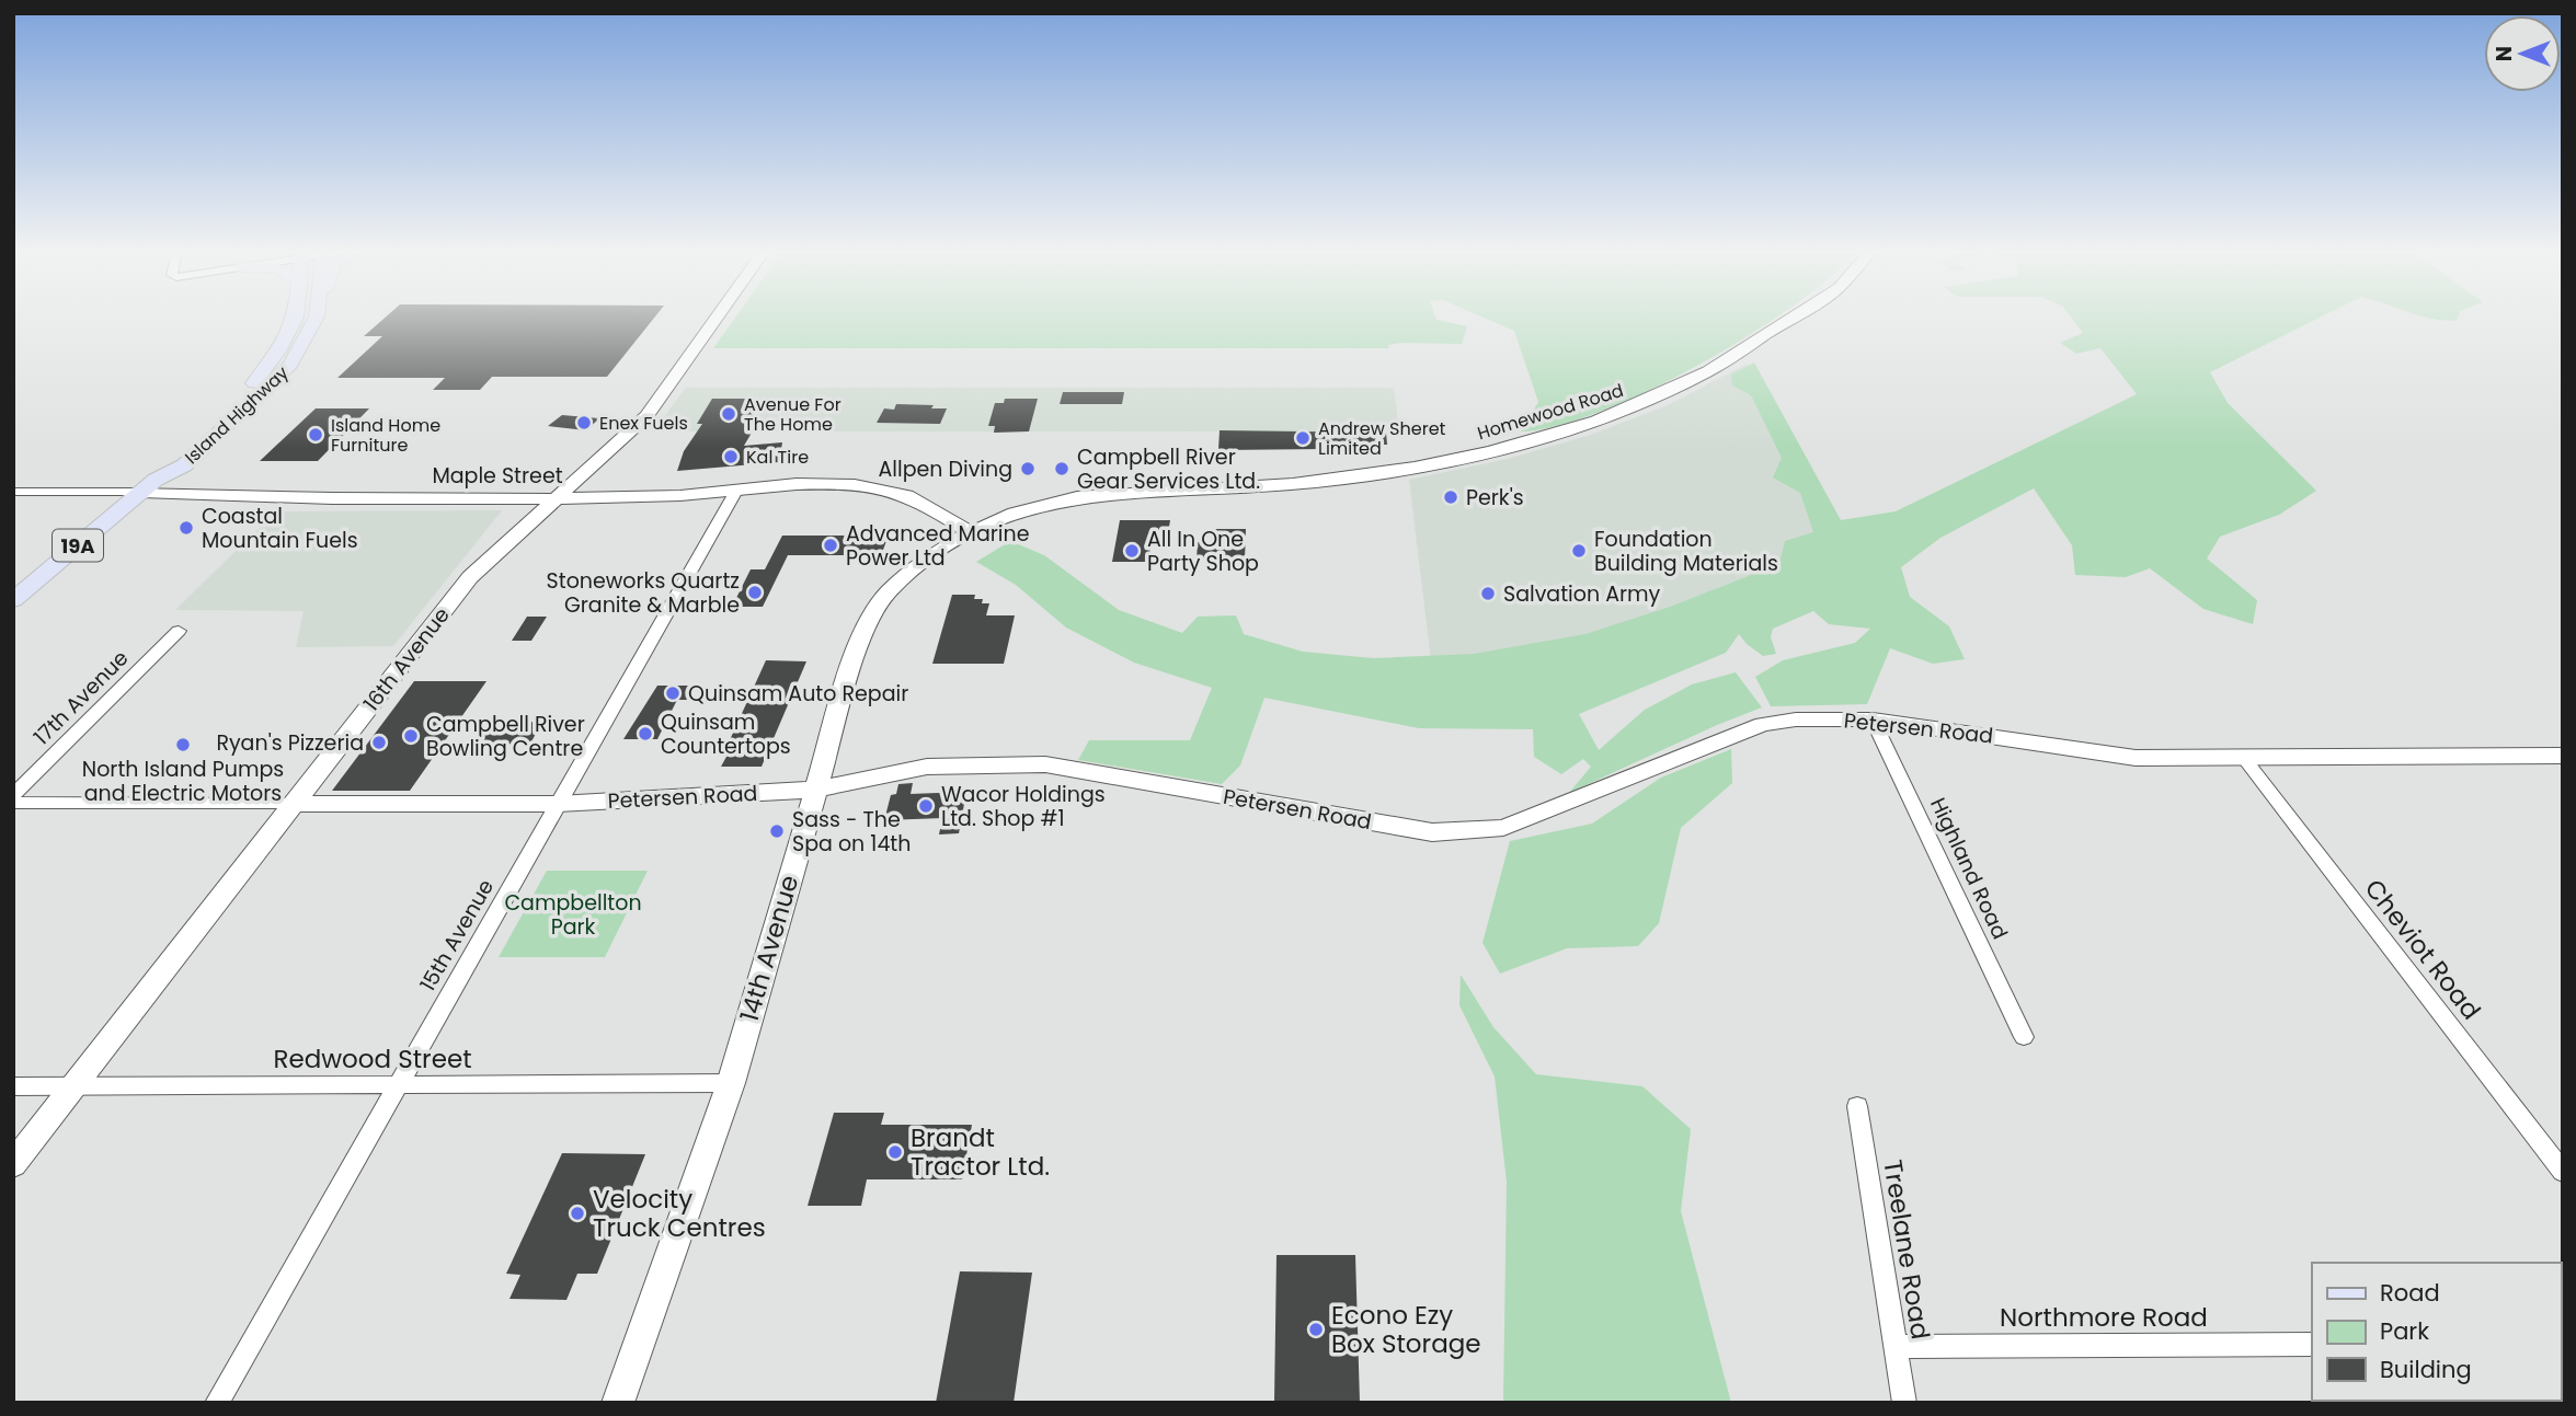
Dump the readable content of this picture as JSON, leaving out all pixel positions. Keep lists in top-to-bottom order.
{
  "streets": {
    "main road": ["Island Highway", "19A"],
    "street": [
      "Homewood Road",
      "Maple Street",
      "16th Avenue",
      "17th Avenue",
      "Petersen Road",
      "Highland Road",
      "15th Avenue",
      "14th Avenue",
      "Cheviot Road",
      "Redwood Street",
      "Treelane Road",
      "Northmore Road"
    ]
  },
  "crossings": [
    ["Homewood Road", "Maple Street"],
    ["Homewood Road", "14th Avenue"],
    ["Island Highway", "Maple Street"],
    ["Maple Street", "16th Avenue"],
    ["Maple Street", "15th Avenue"],
    ["Maple Street", "14th Avenue"],
    ["16th Avenue", "Petersen Road"],
    ["16th Avenue", "Redwood Street"],
    ["Petersen Road", "Highland Road"],
    ["Petersen Road", "15th Avenue"],
    ["Petersen Road", "14th Avenue"],
    ["Petersen Road", "Cheviot Road"],
    ["15th Avenue", "Redwood Street"],
    ["14th Avenue", "Redwood Street"],
    ["Treelane Road", "Northmore Road"]
  ],
  "parks": ["Campbellton Park"],
  "places": [
    "Avenue For The Home",
    "Enex Fuels",
    "Island Home Furniture",
    "Andrew Sheret Limited",
    "Kal Tire",
    "Allpen Diving",
    "Campbell River Gear Services Ltd.",
    "Perk's",
    "Coastal Mountain Fuels",
    "Advanced Marine Power Ltd",
    "All In One Party Shop",
    "Foundation Building Materials",
    "Stoneworks Quartz Granite & Marble",
    "Salvation Army",
    "Quinsam Auto Repair",
    "Quinsam Countertops",
    "Campbell River Bowling Centre",
    "Ryan's Pizzeria",
    "North Island Pumps and Electric Motors",
    "Wacor Holdings Ltd. Shop #1",
    "Sass - The Spa on 14th",
    "Brandt Tractor Ltd.",
    "Velocity Truck Centres",
    "Econo Ezy Box Storage"
  ],
  "legend": ["Road", "Park", "Building"],
  "north": "left"
}
